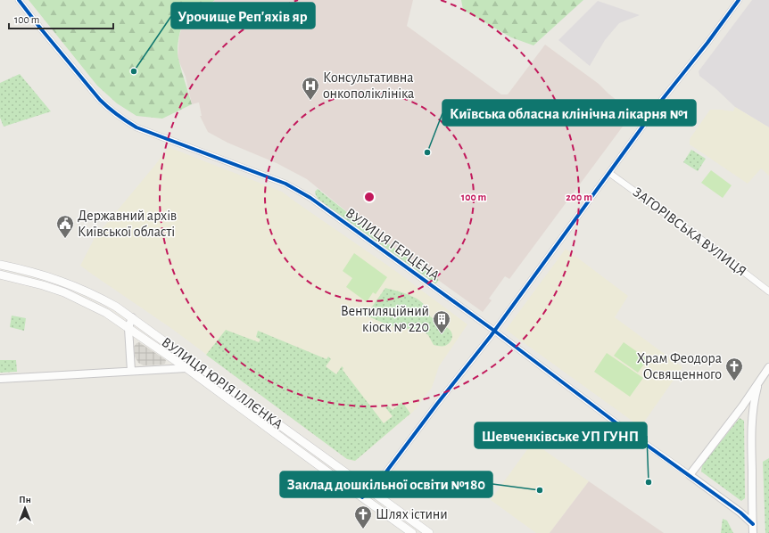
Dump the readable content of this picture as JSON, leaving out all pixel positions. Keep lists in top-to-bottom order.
{
  "streets": {
    "main road": ["ВУЛИЦЯ ЮРІЯ ІЛЛЄНКА"],
    "street": ["ЗАГОРІВСЬКА ВУЛИЦЯ", "ВУЛИЦЯ ГЕРЦЕНА"]
  },
  "places": {
    "other": [
      "Урочище Реп'яхів яр",
      "Київська обласна клінічна лікарня №1",
      "Шевченківське УП ГУНП",
      "Заклад дошкільної освіти №180"
    ],
    "hospital": ["Консультативна онкополіклініка"],
    "public building": ["Державний архів Київської області"],
    "building": ["Вентиляційний кіоск № 220"],
    "church": ["Храм Феодора Освященного", "Шлях істини"]
  },
  "scale_bar": "100 m",
  "north": "top",
  "rings": ["100 m", "200 m"]
}
